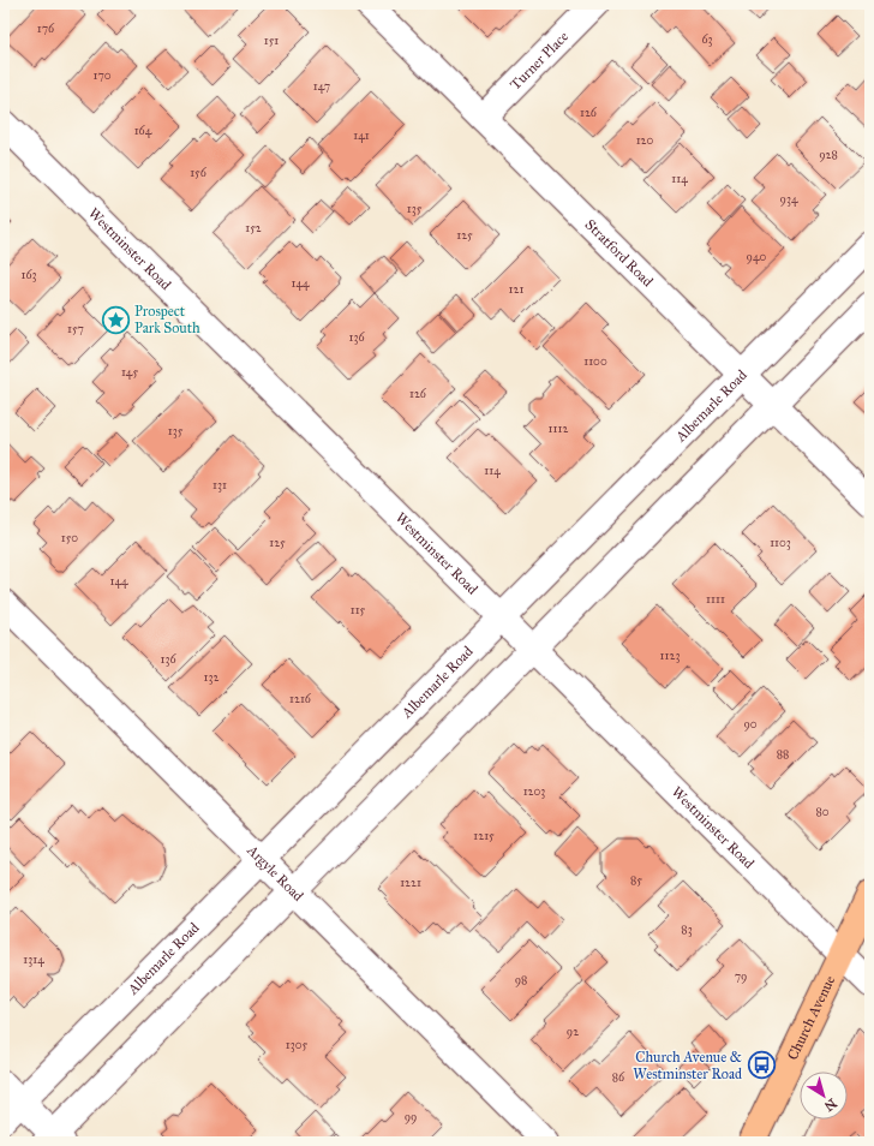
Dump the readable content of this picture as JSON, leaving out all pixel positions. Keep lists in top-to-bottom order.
{
  "streets": {
    "main road": ["Church Avenue"],
    "street": [
      "Turner Place",
      "Westminster Road",
      "Stratford Road",
      "Albemarle Road",
      "Argyle Road"
    ]
  },
  "crossings": [
    ["Turner Place", "Stratford Road"],
    ["Westminster Road", "Albemarle Road"],
    ["Westminster Road", "Church Avenue"],
    ["Stratford Road", "Albemarle Road"],
    ["Albemarle Road", "Argyle Road"]
  ],
  "places": {
    "place": ["Prospect Park South"],
    "bus stop": ["Church Avenue & Westminster Road"]
  },
  "house_numbers": [
    "176",
    "63",
    "151",
    "170",
    "147",
    "126",
    "164",
    "141",
    "120",
    "928",
    "156",
    "114",
    "934",
    "135",
    "152",
    "125",
    "940",
    "163",
    "144",
    "121",
    "157",
    "136",
    "1100",
    "145",
    "126",
    "1112",
    "135",
    "114",
    "131",
    "150",
    "125",
    "1103",
    "144",
    "1111",
    "115",
    "1123",
    "136",
    "132",
    "1216",
    "90",
    "88",
    "1203",
    "80",
    "1215",
    "85",
    "1221",
    "83",
    "1314",
    "79",
    "98",
    "92",
    "1305",
    "86",
    "99"
  ],
  "north": "bottom right"
}
